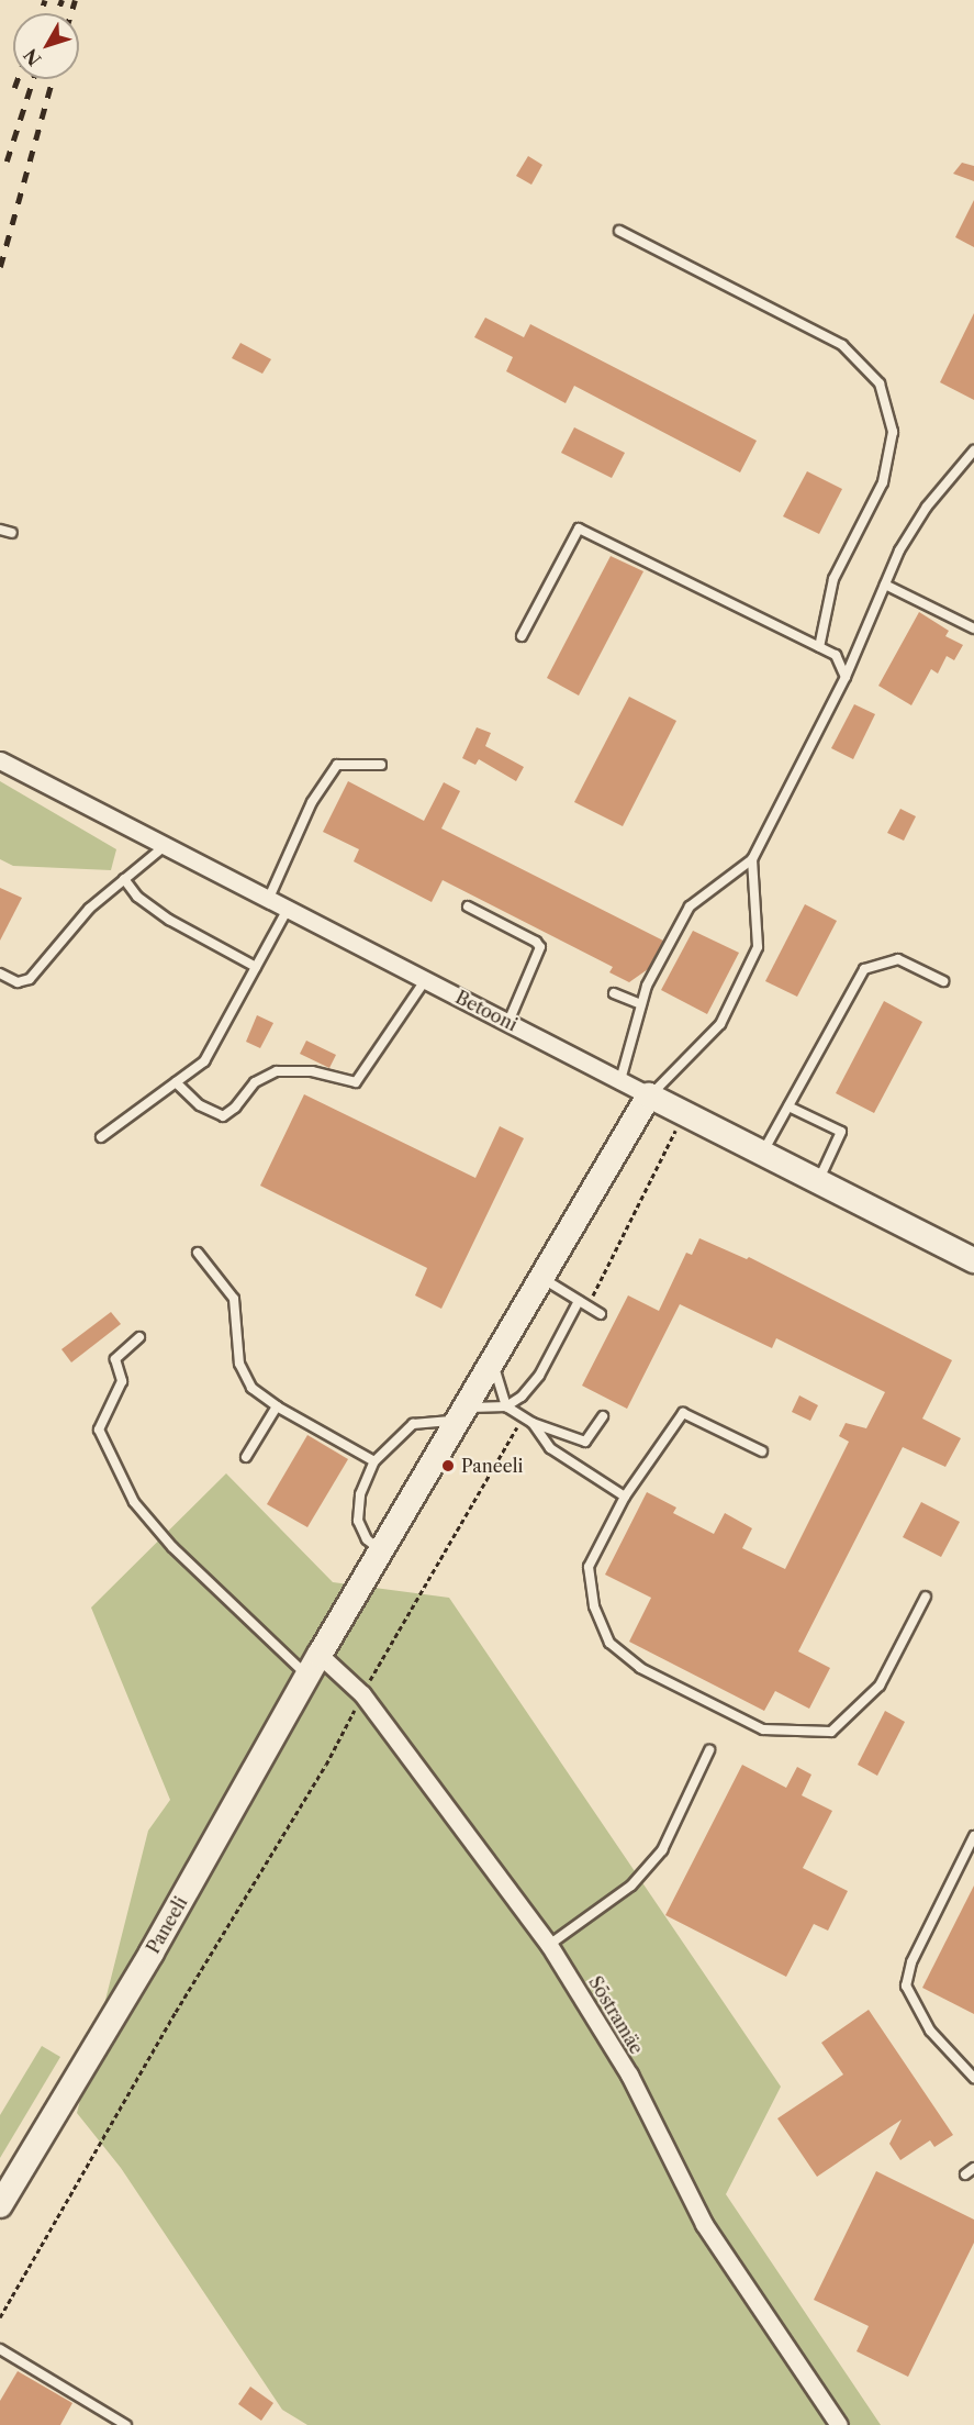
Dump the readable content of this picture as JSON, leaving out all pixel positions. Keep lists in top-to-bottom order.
{
  "streets": {
    "street": ["Betooni", "Paneeli", "Sõstramäe"]
  },
  "crossings": [
    ["Betooni", "Paneeli"],
    ["Paneeli", "Sõstramäe"]
  ],
  "places": ["Paneeli"],
  "north": "bottom left"
}
